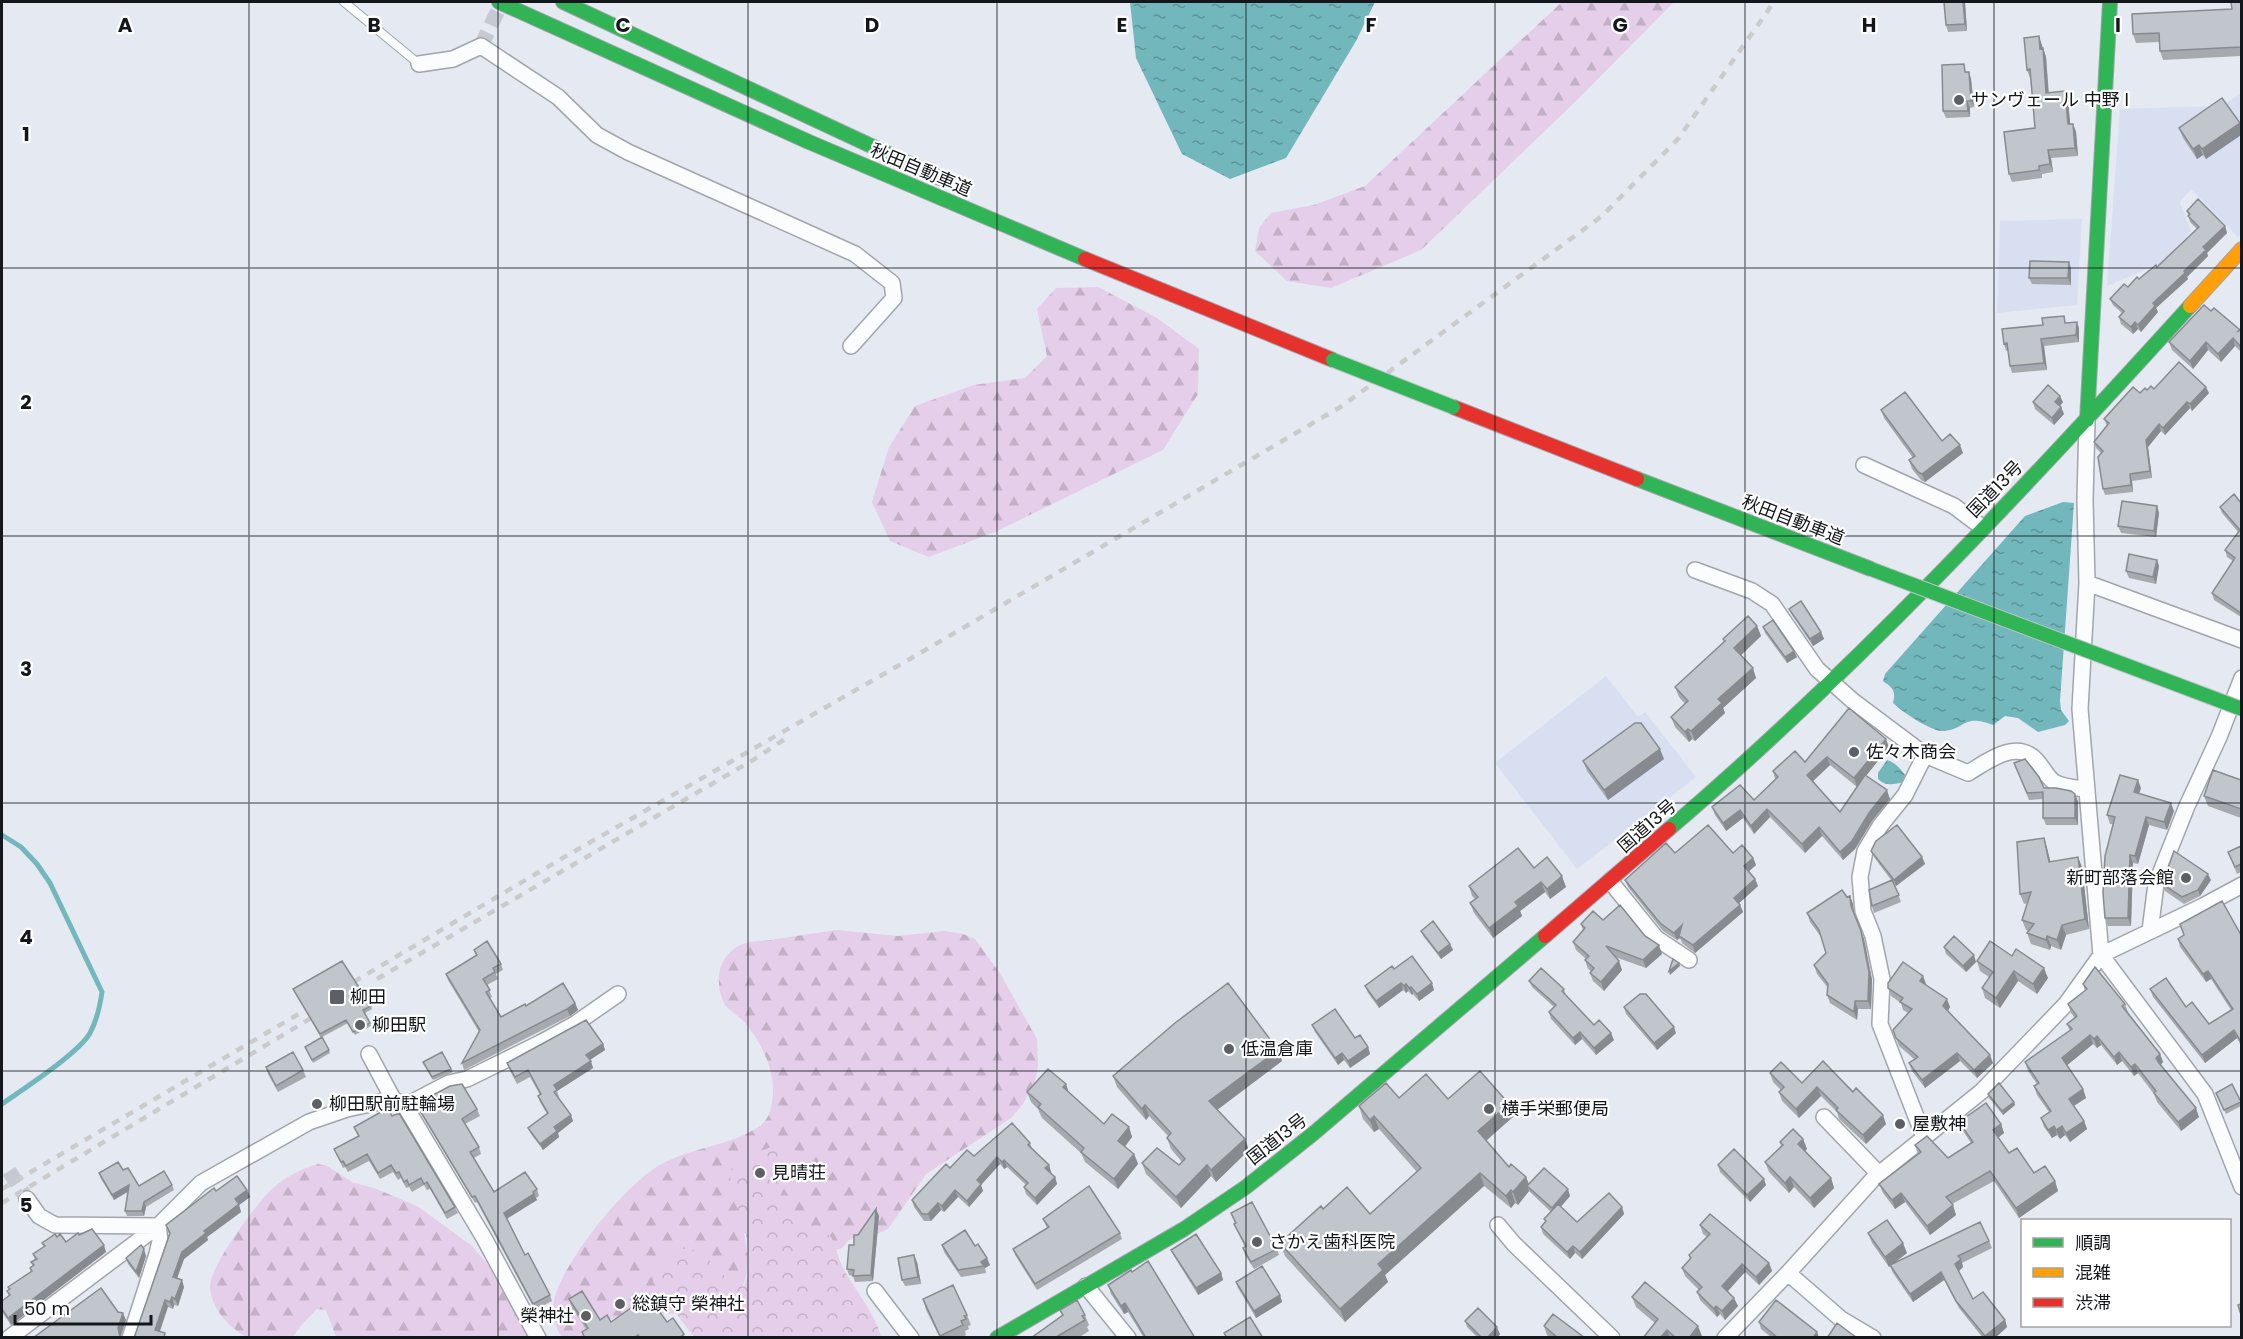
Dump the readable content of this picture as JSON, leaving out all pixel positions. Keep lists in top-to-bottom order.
{
  "streets": {
    "main road": ["秋田自動車道", "国道13号"]
  },
  "places": {
    "other": [
      "サンヴェール 中野 I",
      "佐々木商会",
      "新町部落会館",
      "柳田駅",
      "低温倉庫",
      "柳田駅前駐輪場",
      "横手栄郵便局",
      "屋敷神",
      "見晴荘",
      "さかえ歯科医院",
      "総鎮守 榮神社",
      "榮神社"
    ],
    "transit": ["柳田"]
  },
  "legend": ["順調", "混雑", "渋滞"],
  "scale_bar": "50 m",
  "grid": {
    "columns": [
      "A",
      "B",
      "C",
      "D",
      "E",
      "F",
      "G",
      "H",
      "I"
    ],
    "rows": [
      "1",
      "2",
      "3",
      "4",
      "5"
    ]
  }
}
